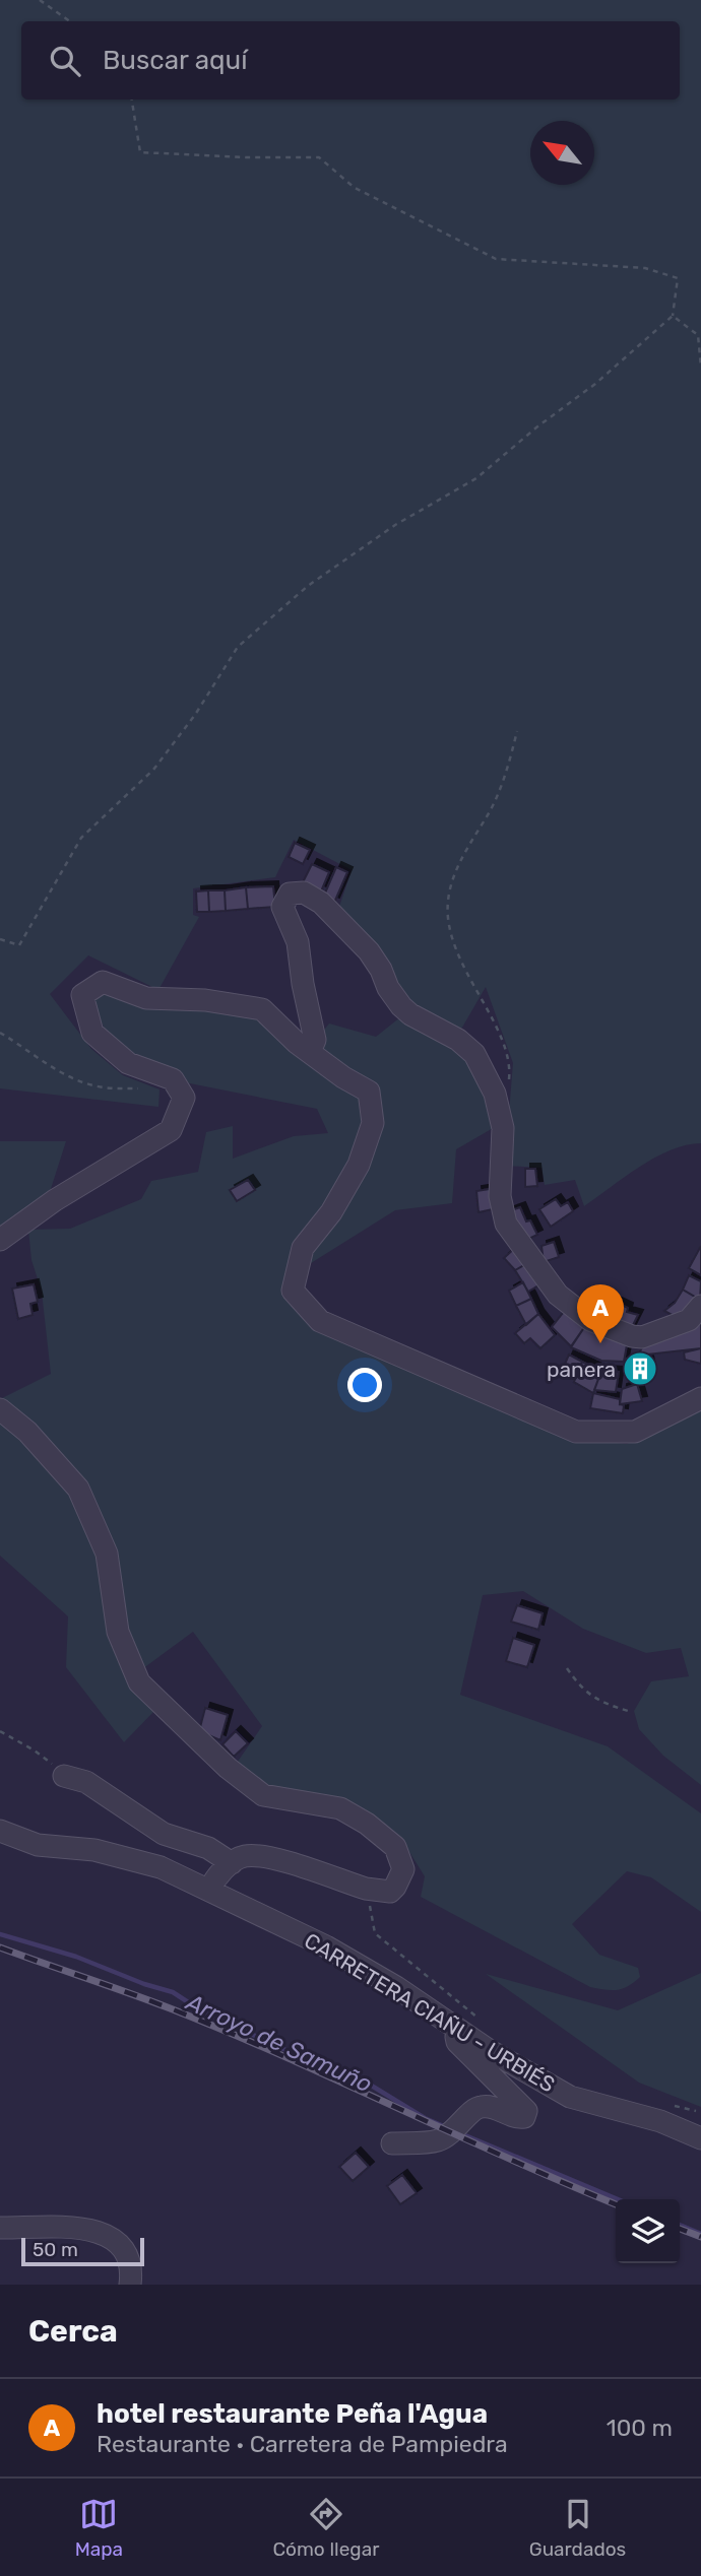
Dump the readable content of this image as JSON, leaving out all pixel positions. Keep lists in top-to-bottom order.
{
  "streets": {
    "street": ["CARRETERA CIAÑU - URBIÉS"]
  },
  "water": ["Arroyo de Samuño"],
  "places": {
    "building": ["panera"]
  },
  "scale_bar": "50 m",
  "north": "top left",
  "page": {
    "search": "Buscar aquí",
    "pins": "A",
    "scale": "50 m",
    "heading": "Cerca",
    "list": [
      {
        "mark": "A",
        "name": "hotel restaurante Peña l'Agua",
        "note": "Restaurante · Carretera de Pampiedra",
        "value": "100 m"
      }
    ],
    "nav": ["Mapa", "Cómo llegar", "Guardados"]
  }
}
